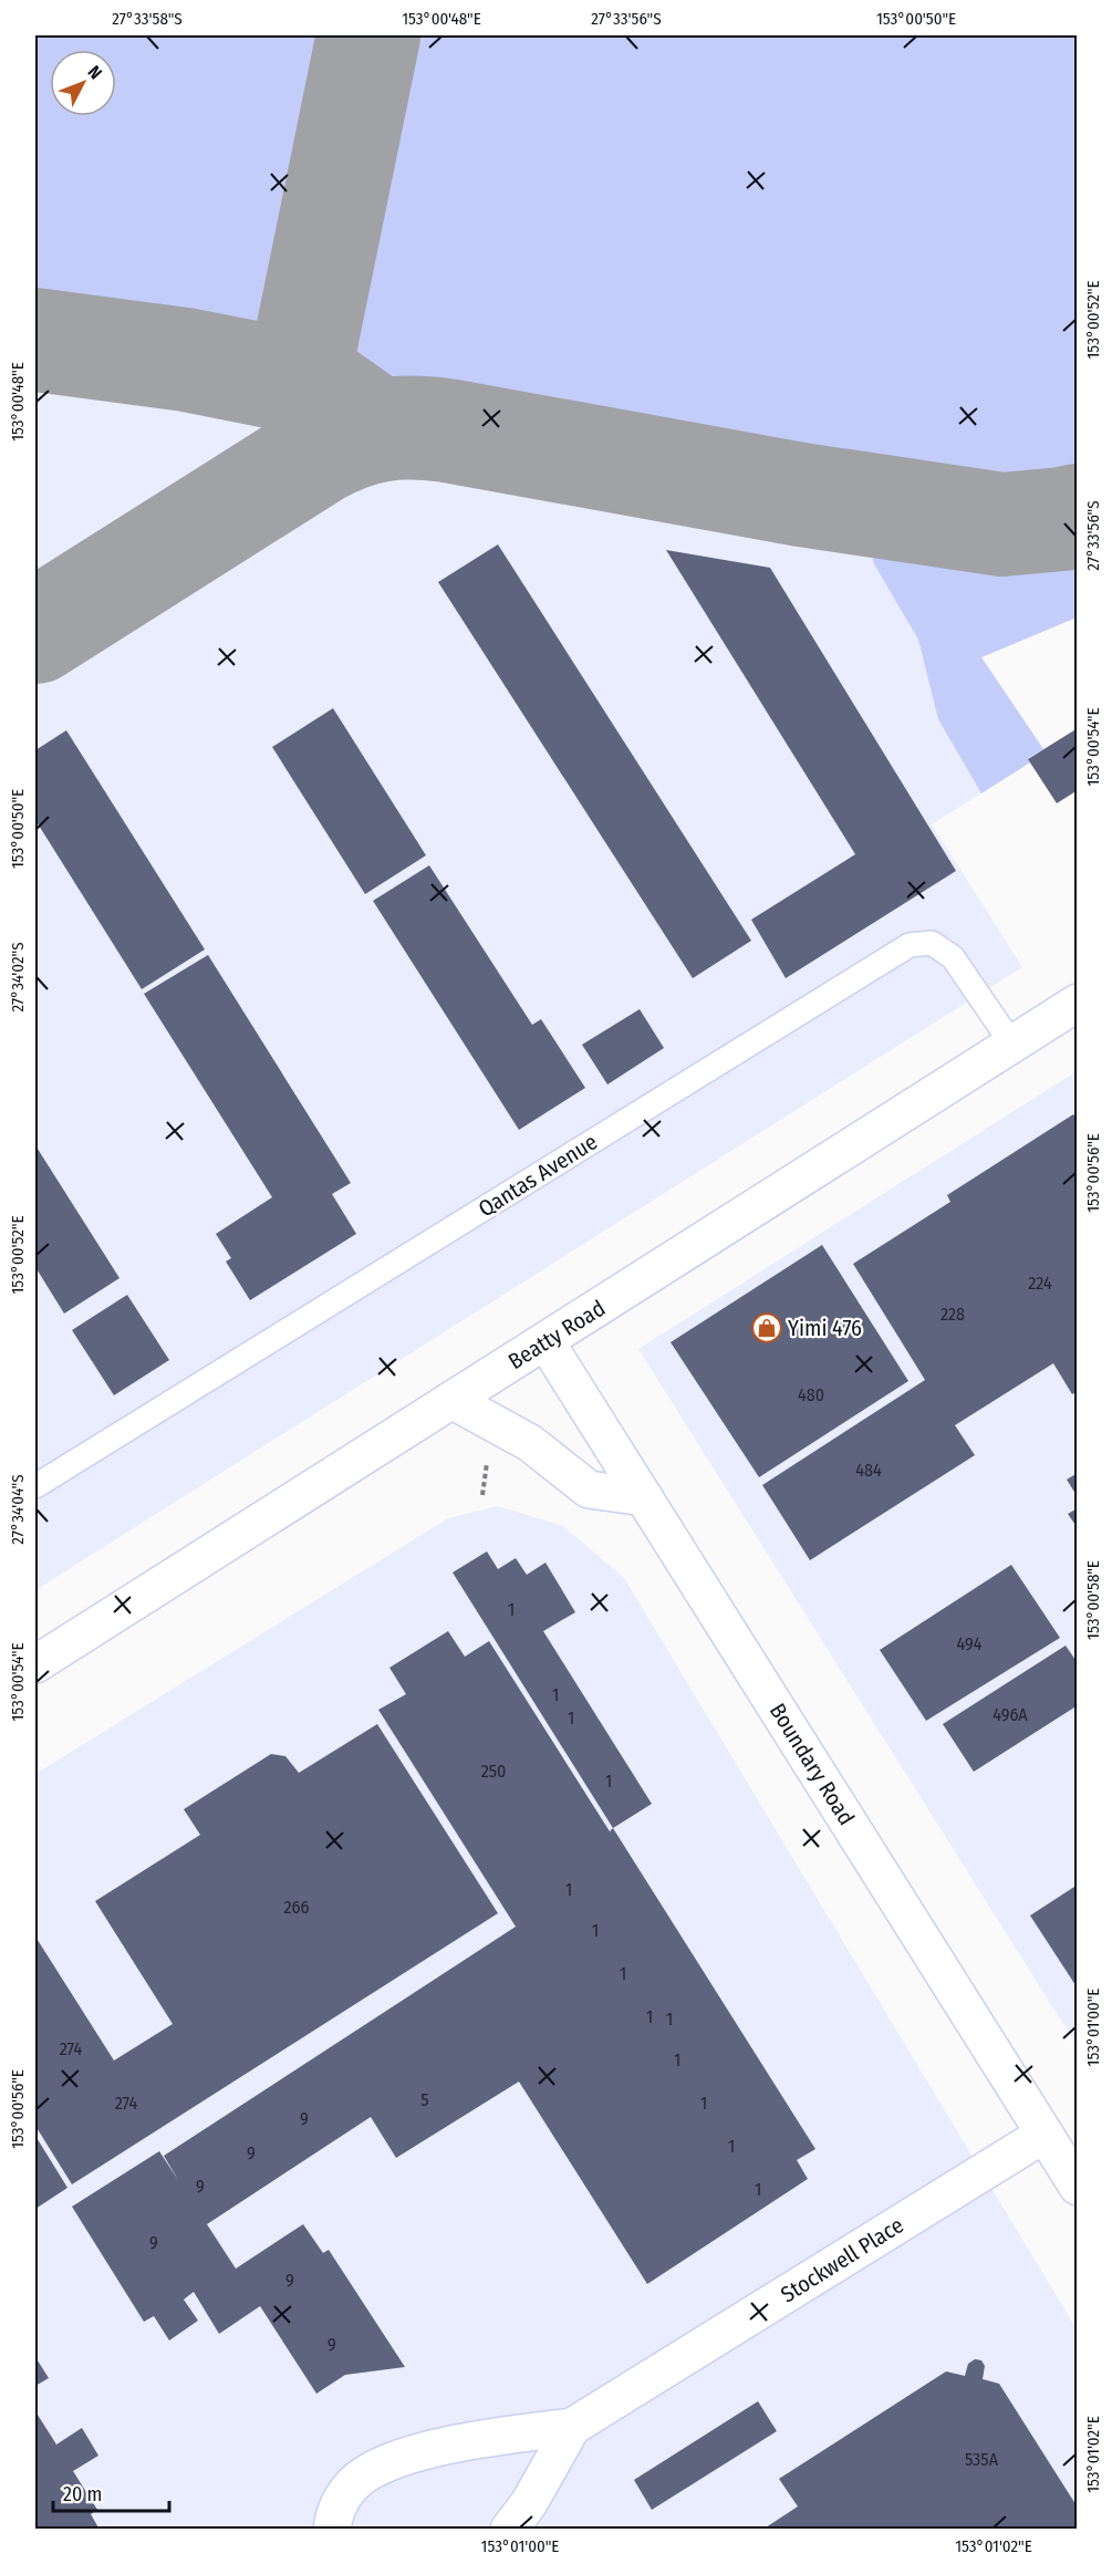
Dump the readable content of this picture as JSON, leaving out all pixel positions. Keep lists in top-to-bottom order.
{
  "streets": {
    "main road": ["Beatty Road", "Boundary Road", "Stockwell Place"],
    "lane": ["Qantas Avenue"]
  },
  "crossings": [
    ["Qantas Avenue", "Beatty Road"],
    ["Beatty Road", "Boundary Road"],
    ["Boundary Road", "Stockwell Place"]
  ],
  "places": {
    "shop": ["Yimi 476"]
  },
  "house_numbers": [
    "224",
    "228",
    "480",
    "484",
    "1",
    "494",
    "1",
    "496A",
    "1",
    "250",
    "1",
    "1",
    "266",
    "1",
    "1",
    "1",
    "1",
    "274",
    "1",
    "5",
    "274",
    "1",
    "9",
    "1",
    "9",
    "9",
    "1",
    "9",
    "9",
    "9",
    "535A"
  ],
  "scale_bar": "20 m",
  "north": "top right",
  "coordinates": [
    "27°33'58\"S",
    "153°00'48\"E",
    "27°33'56\"S",
    "153°00'50\"E",
    "153°00'52\"E",
    "153°00'54\"E",
    "27°34'02\"S",
    "153°00'56\"E",
    "27°34'04\"S",
    "153°00'58\"E",
    "153°01'00\"E",
    "153°01'02\"E"
  ]
}
